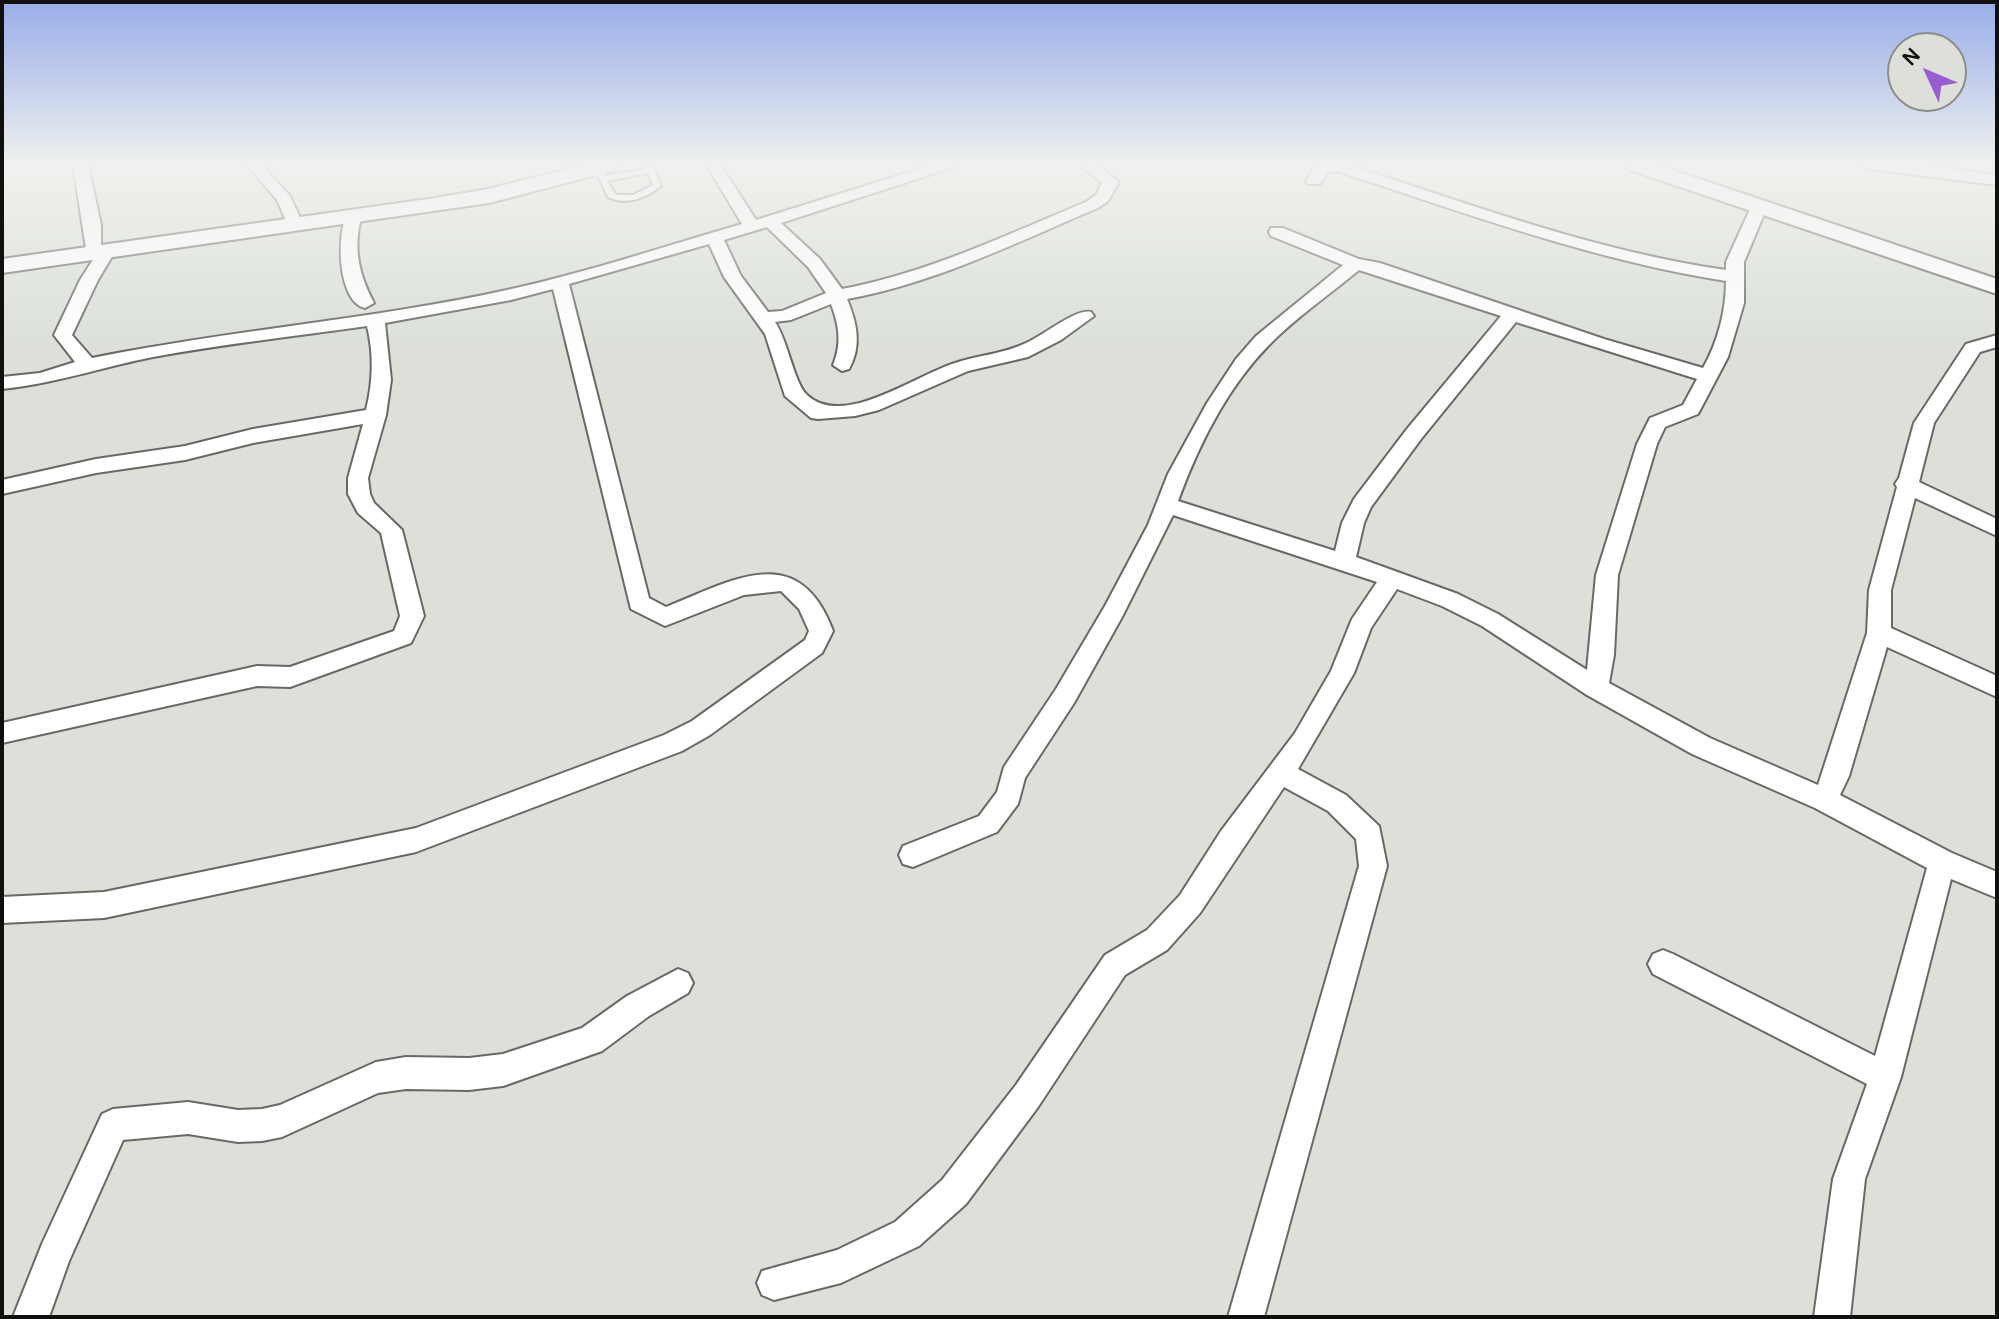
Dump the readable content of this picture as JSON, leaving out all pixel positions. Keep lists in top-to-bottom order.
{
  "north": "top left"
}
